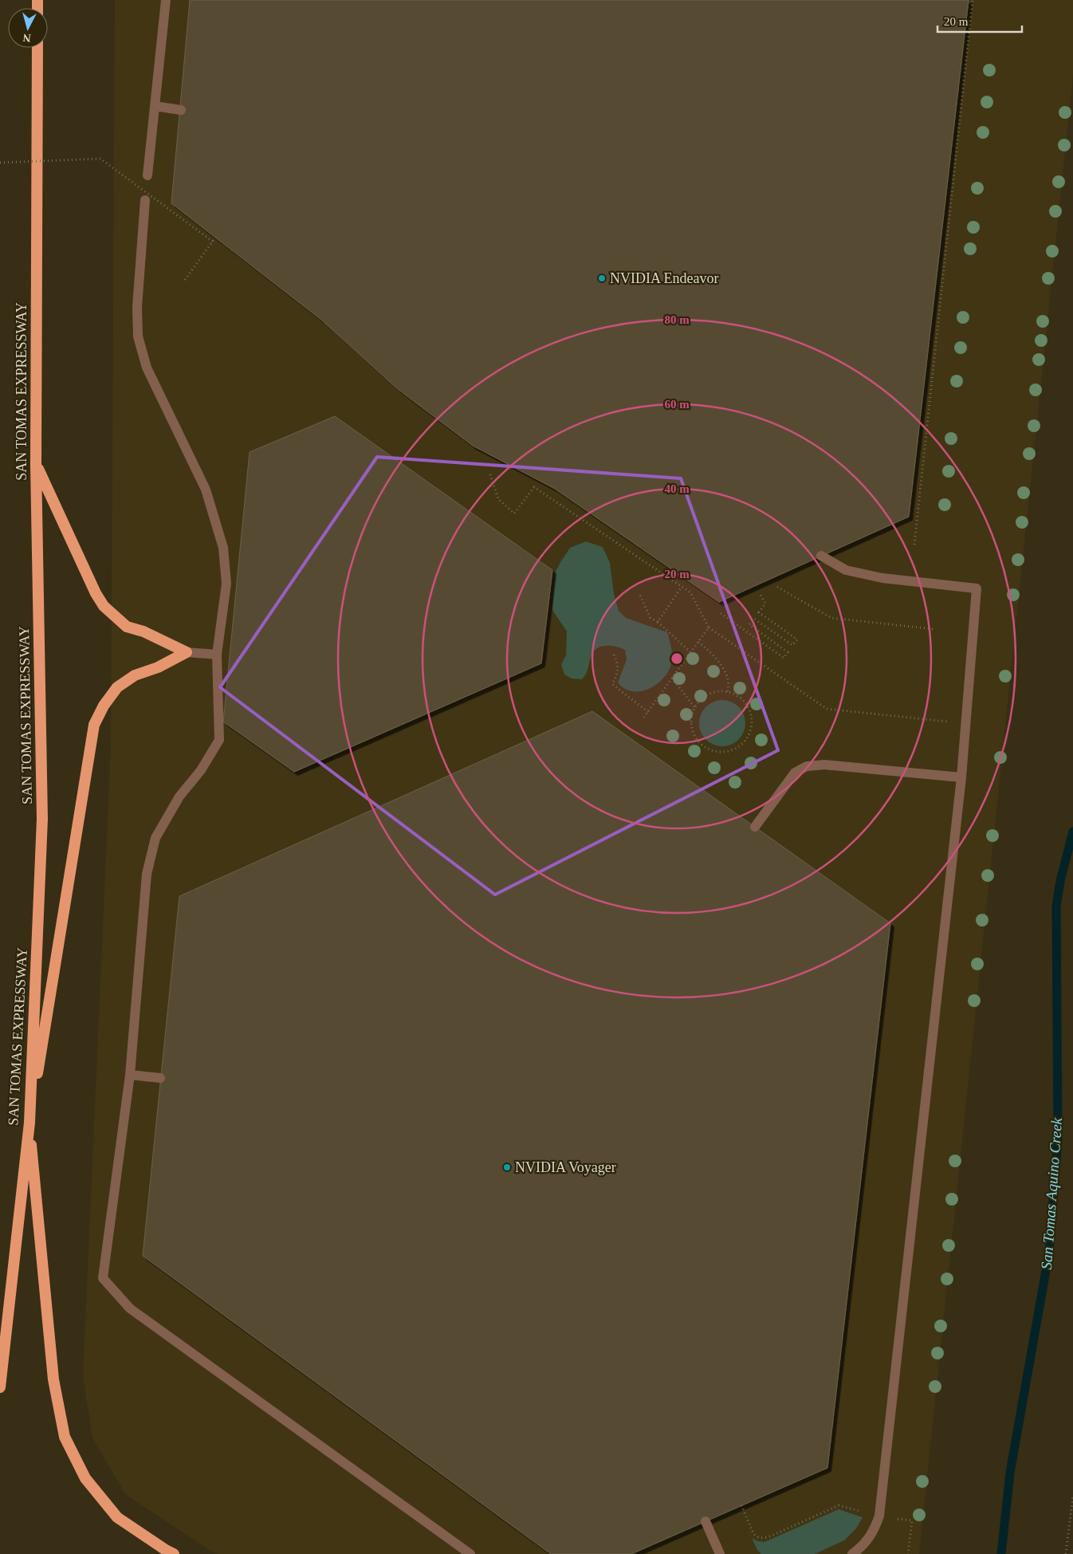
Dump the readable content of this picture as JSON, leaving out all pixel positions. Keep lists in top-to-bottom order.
{
  "streets": {
    "highway": ["SAN TOMAS EXPRESSWAY"]
  },
  "water": ["San Tomas Aquino Creek"],
  "places": ["NVIDIA Endeavor", "NVIDIA Voyager"],
  "scale_bar": "20 m",
  "north": "bottom",
  "rings": [
    "80 m",
    "60 m",
    "40 m",
    "20 m"
  ]
}
